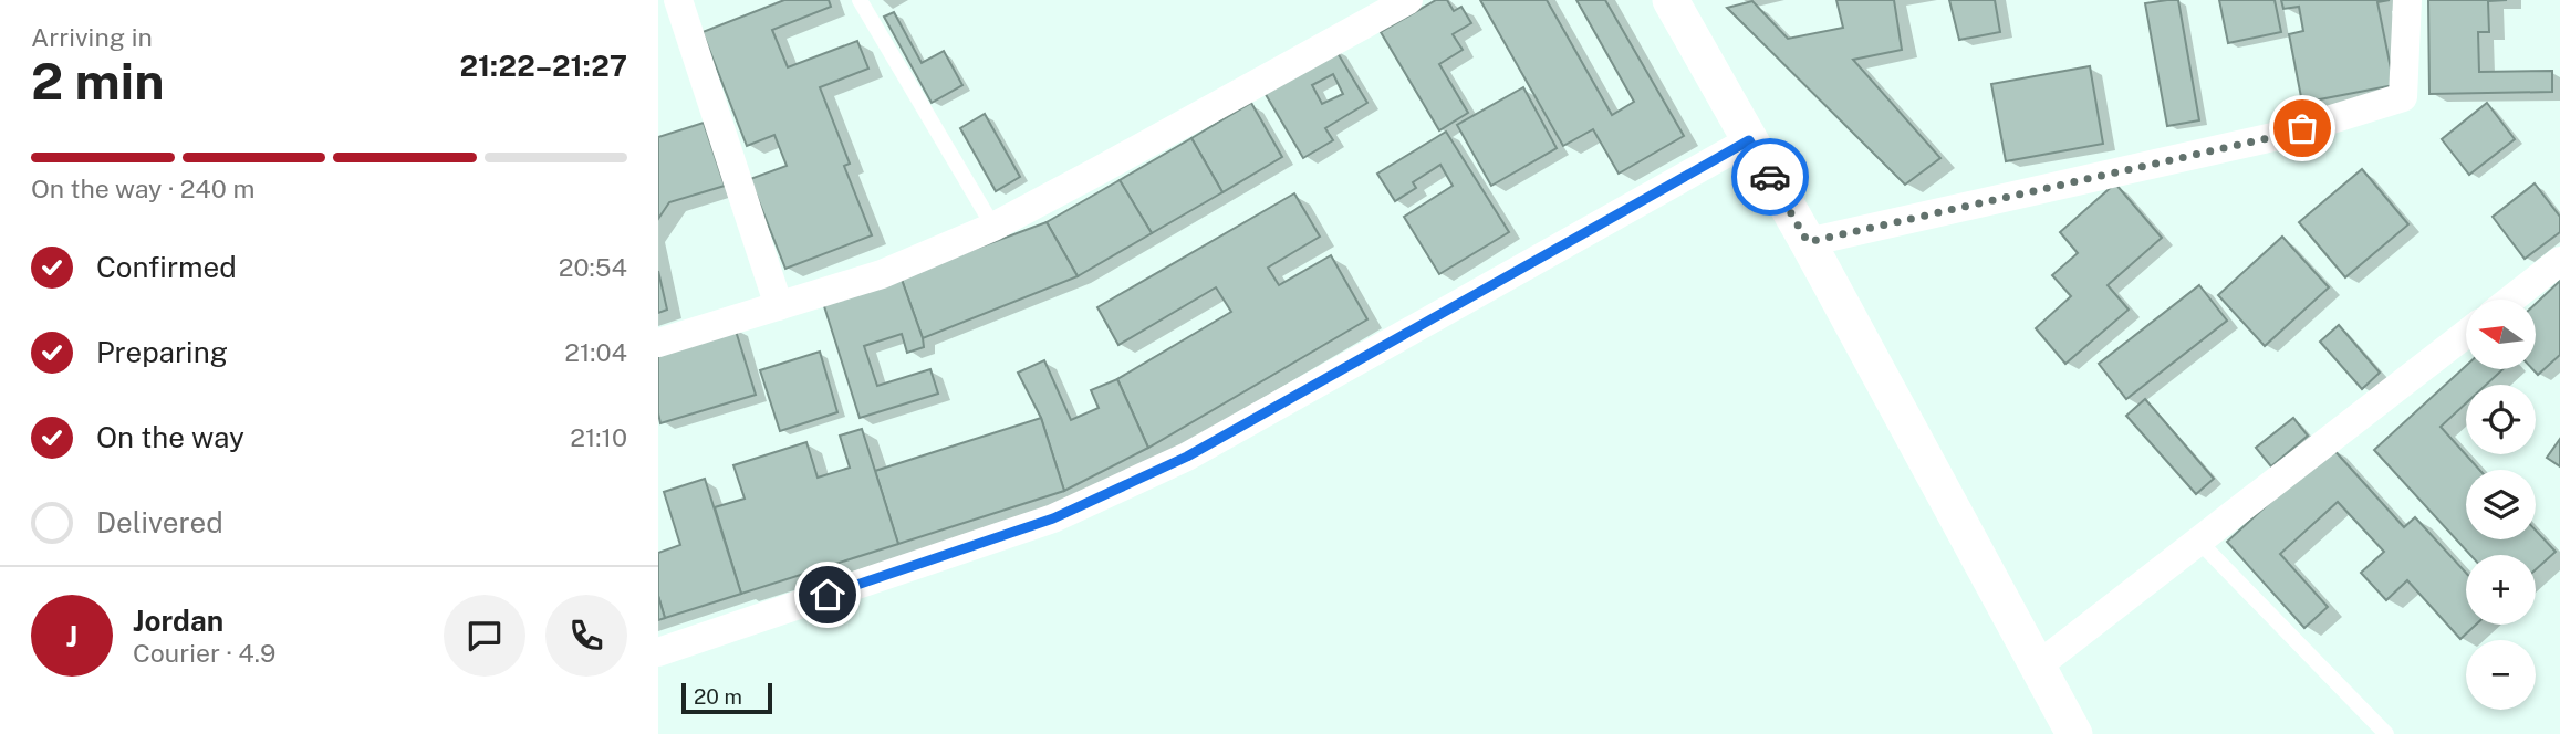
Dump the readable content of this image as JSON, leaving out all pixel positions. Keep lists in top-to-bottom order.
{
  "scale_bar": "20 m",
  "north": "left",
  "page": {
    "heading": ["2 min", "Arriving in", "21:22–21:27"],
    "panel": ["Jordan", "Courier · 4.9"],
    "bar": "On the way · 240 m",
    "list": [
      ["Confirmed", "20:54"],
      ["Preparing", "21:04"],
      ["On the way", "21:10"],
      "Delivered"
    ],
    "map_buttons": ["+", "−"],
    "round": "J",
    "scale": "20 m"
  }
}
